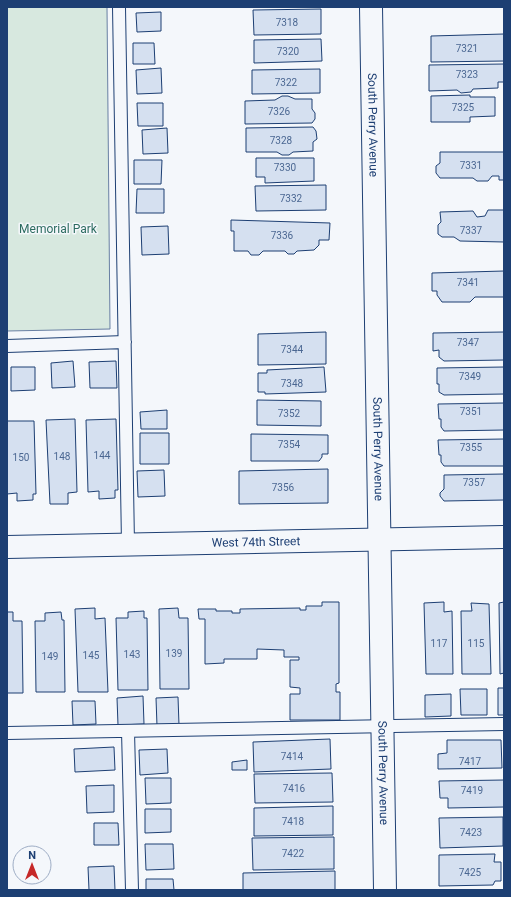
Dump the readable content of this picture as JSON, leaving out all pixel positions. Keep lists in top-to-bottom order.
{
  "streets": {
    "street": ["South Perry Avenue", "West 74th Street"]
  },
  "crossings": [
    ["South Perry Avenue", "West 74th Street"]
  ],
  "parks": ["Memorial Park"],
  "house_numbers": [
    "7318",
    "7321",
    "7320",
    "7323",
    "7322",
    "7325",
    "7326",
    "7328",
    "7331",
    "7330",
    "7332",
    "7337",
    "7336",
    "7341",
    "7347",
    "7344",
    "7349",
    "7348",
    "7351",
    "7352",
    "7354",
    "7355",
    "144",
    "148",
    "150",
    "7357",
    "7356",
    "117",
    "115",
    "139",
    "143",
    "145",
    "149",
    "7414",
    "7417",
    "7416",
    "7419",
    "7418",
    "7423",
    "7422",
    "7425"
  ],
  "north": "top"
}
